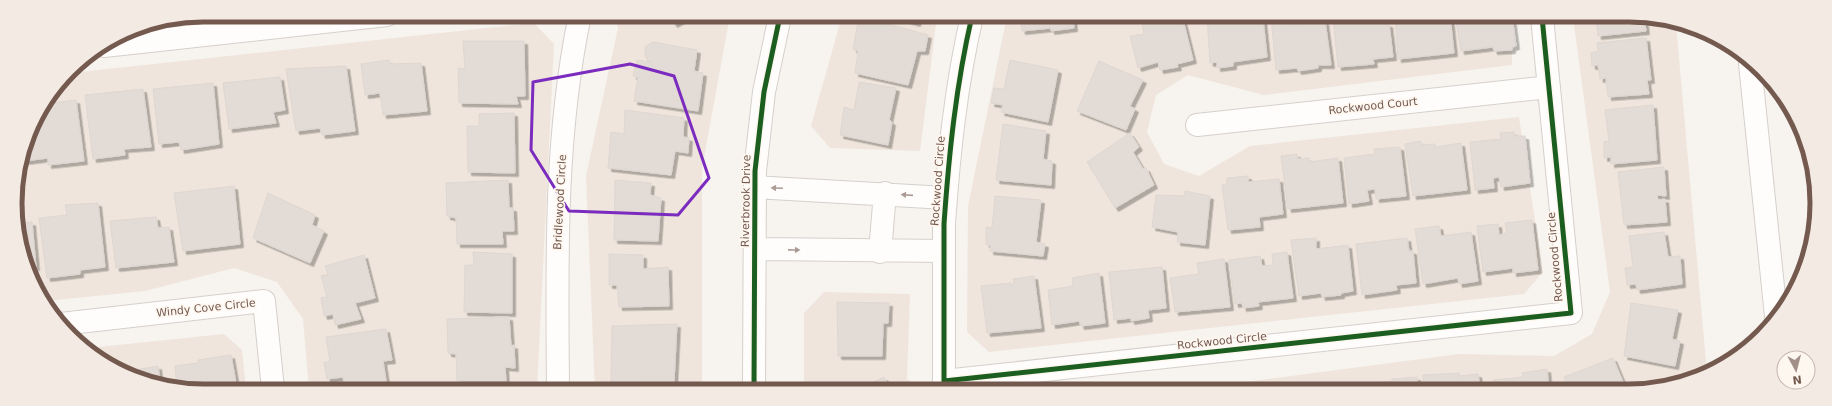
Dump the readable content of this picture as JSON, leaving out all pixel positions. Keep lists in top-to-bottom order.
{
  "streets": {
    "street": [
      "Rockwood Court",
      "Rockwood Circle",
      "Riverbrook Drive",
      "Bridlewood Circle",
      "Windy Cove Circle"
    ]
  },
  "crossings": [
    ["Rockwood Court", "Rockwood Circle"],
    ["Rockwood Circle", "Riverbrook Drive"]
  ],
  "north": "bottom"
}
